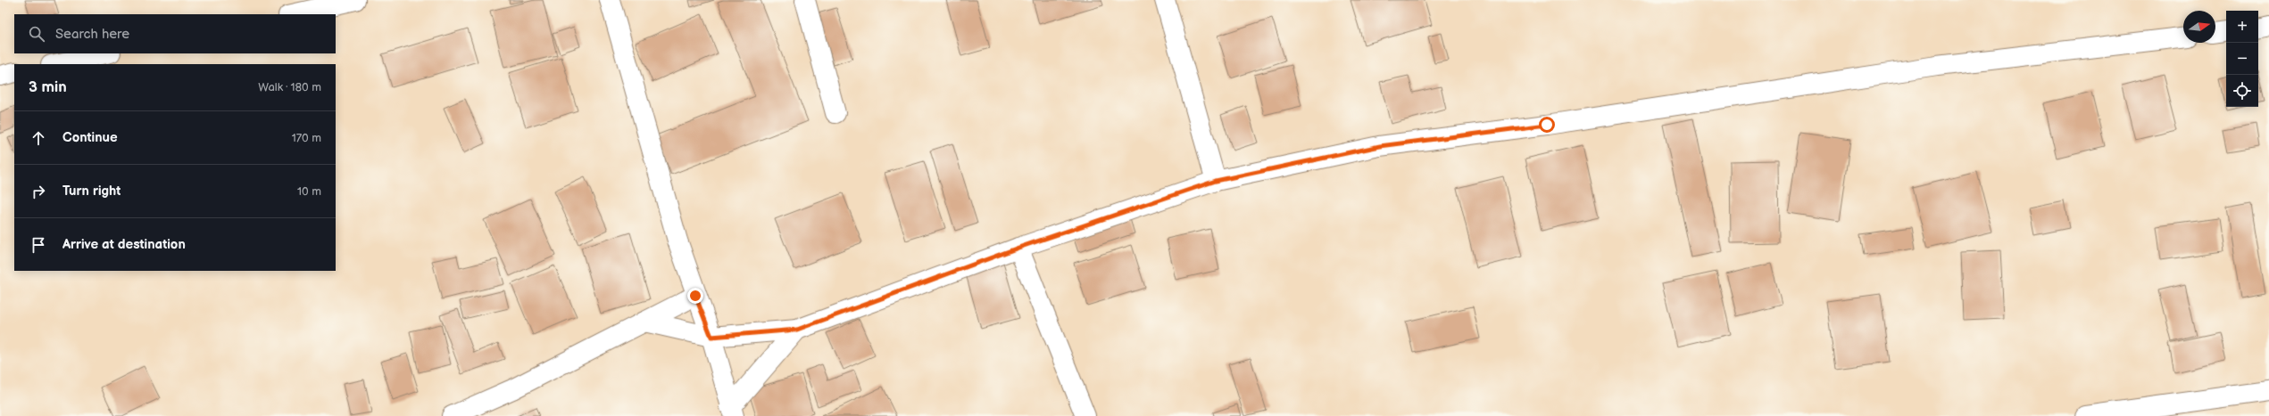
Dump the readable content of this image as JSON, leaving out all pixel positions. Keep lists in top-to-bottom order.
{
  "north": "right",
  "page": {
    "map_buttons": ["+", "−"],
    "search": "Search here",
    "heading": ["3 min", "Walk · 180 m"],
    "list": [
      ["Continue", "170 m"],
      ["Turn right", "10 m"],
      "Arrive at destination"
    ]
  }
}
